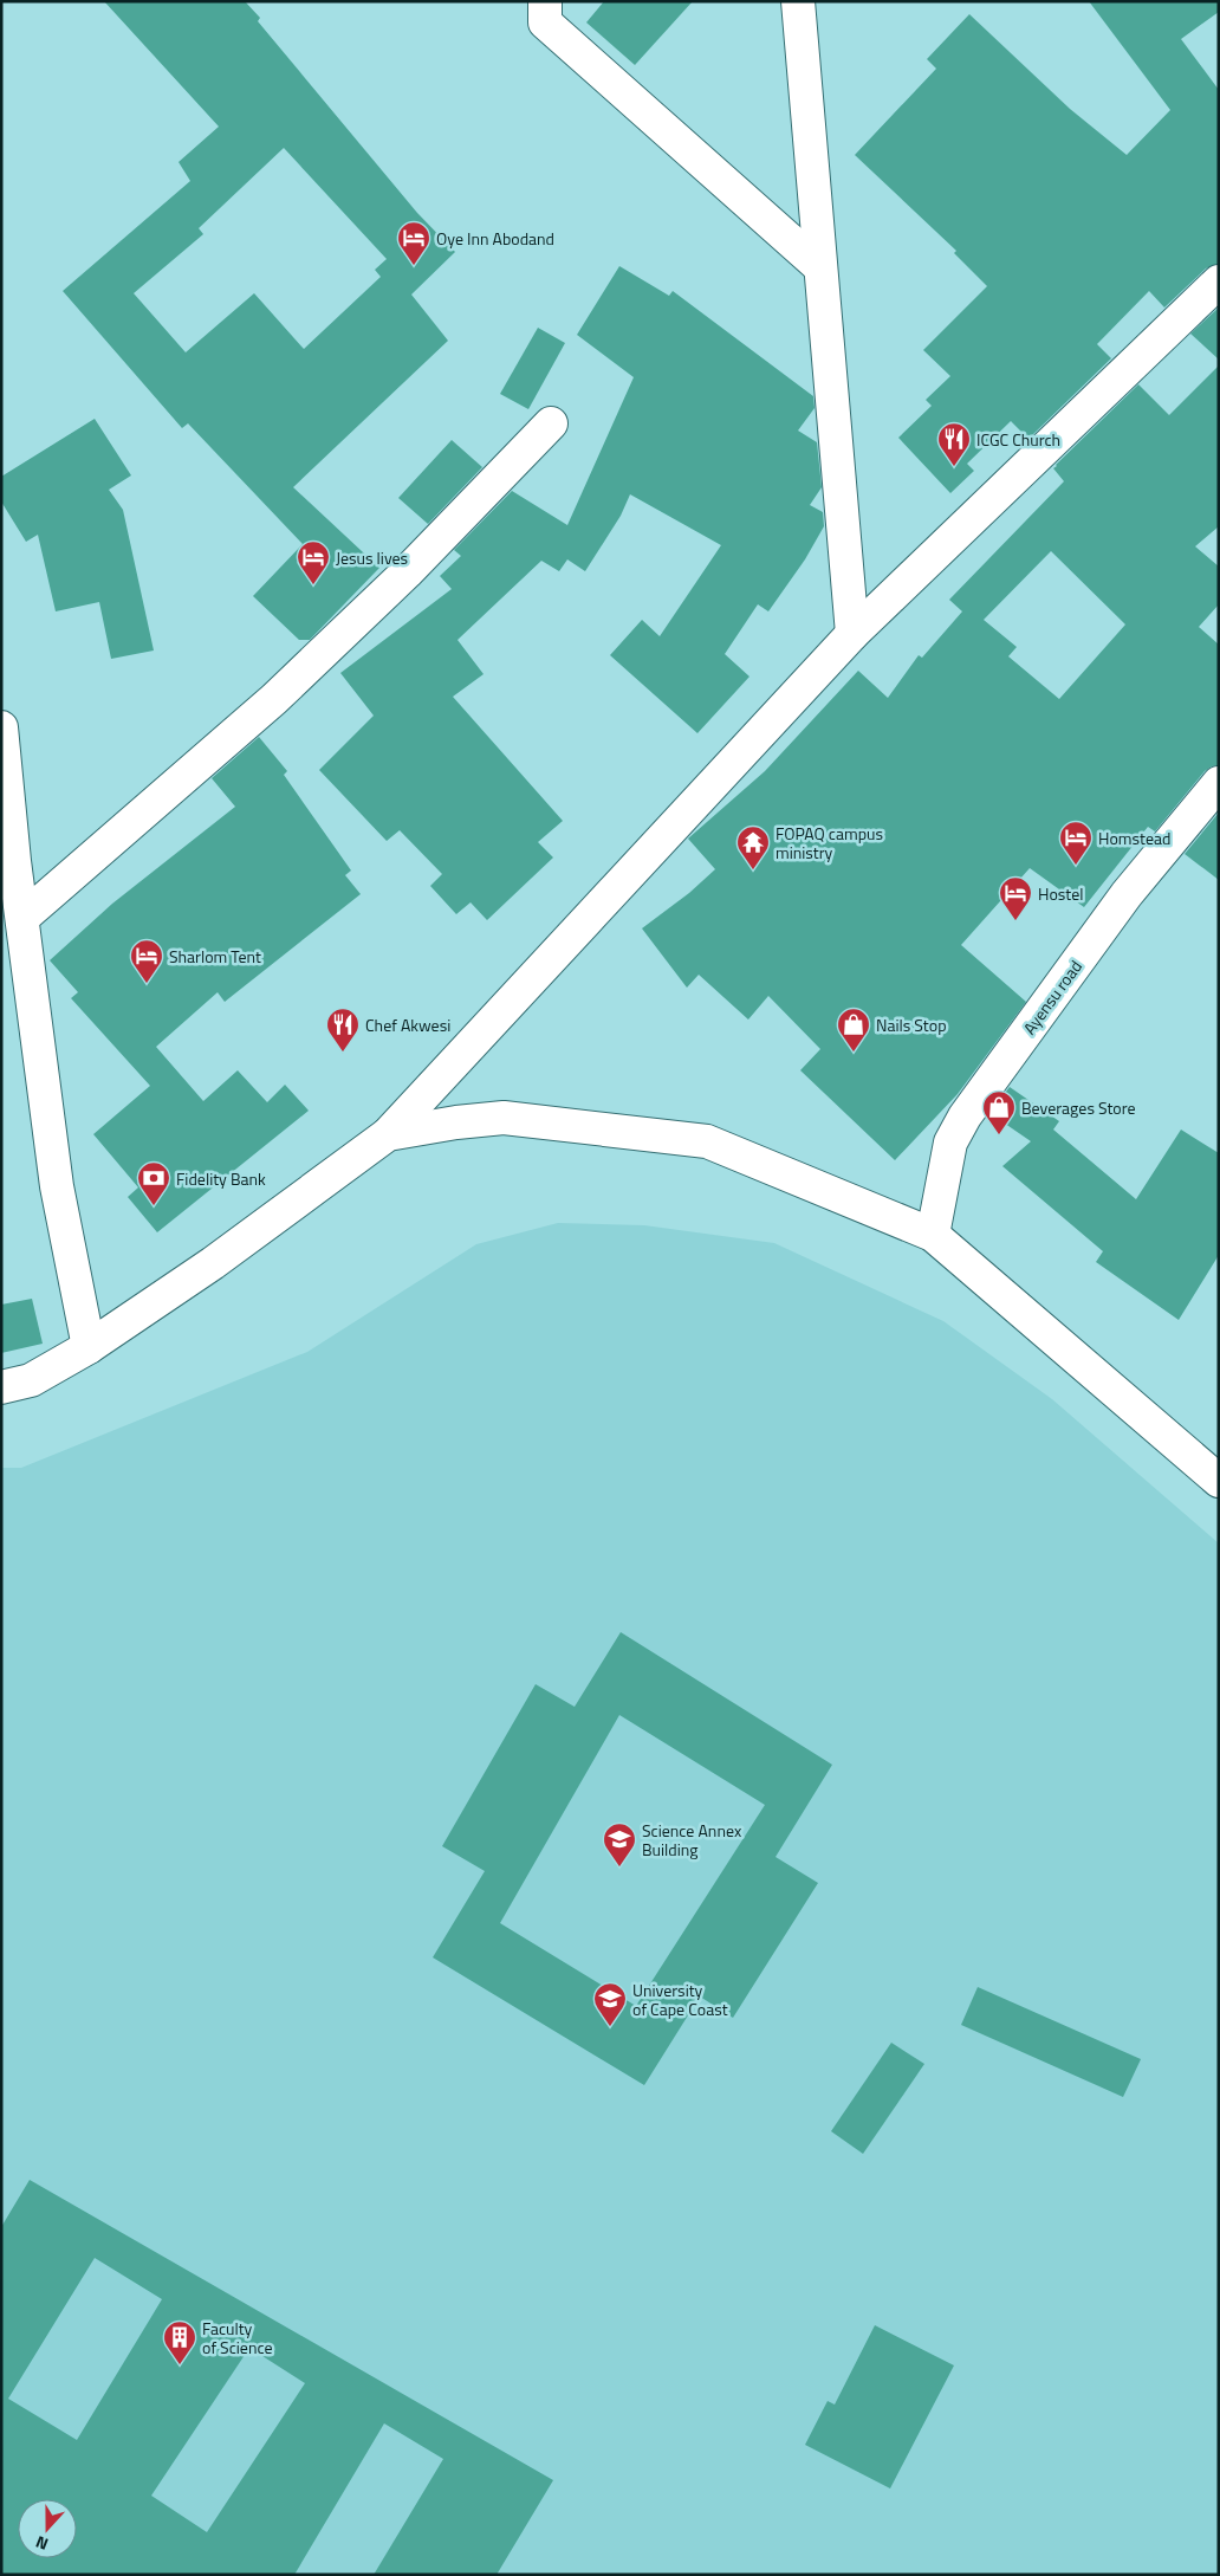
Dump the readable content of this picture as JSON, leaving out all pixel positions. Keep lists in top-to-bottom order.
{
  "streets": {
    "street": ["Ayensu road"]
  },
  "places": {
    "hotel": [
      "Oye Inn Abodand",
      "Jesus lives",
      "Homstead",
      "Hostel",
      "Sharlom Tent"
    ],
    "restaurant": ["ICGC Church", "Chef Akwesi"],
    "temple": ["FOPAQ campus ministry"],
    "shop": ["Nails Stop", "Beverages Store"],
    "bank": ["Fidelity Bank"],
    "school or university": ["Science Annex Building", "University of Cape Coast"],
    "building": ["Faculty of Science"]
  },
  "north": "bottom"
}
